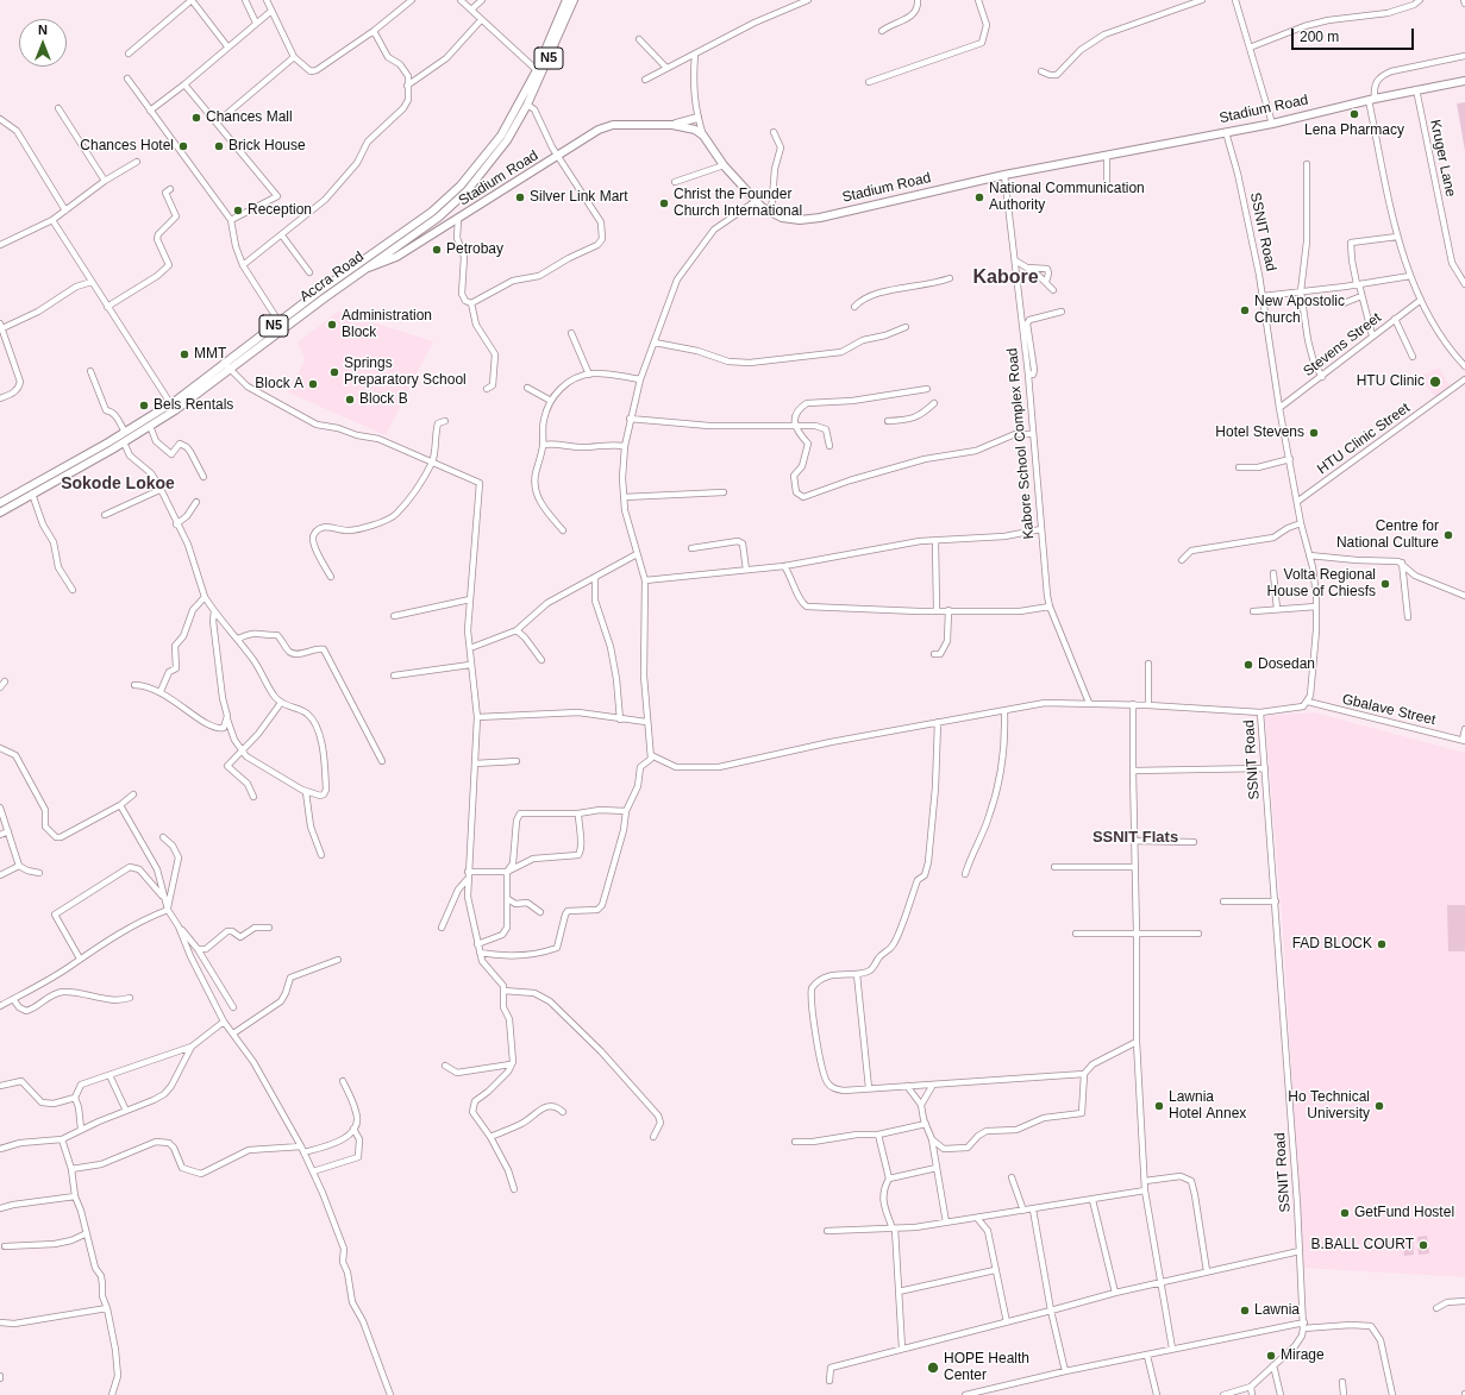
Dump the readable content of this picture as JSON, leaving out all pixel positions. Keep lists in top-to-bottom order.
{
  "streets": {
    "main road": ["N5", "Stadium Road", "Accra Road"],
    "street": [
      "Kruger Lane",
      "SSNIT Road",
      "Stevens Street",
      "HTU Clinic Street",
      "Kabore School Complex Road",
      "Gbalave Street"
    ]
  },
  "crossings": [
    ["Stadium Road", "Kruger Lane"],
    ["Stadium Road", "SSNIT Road"],
    ["Stadium Road", "Accra Road"],
    ["Stadium Road", "Kabore School Complex Road"],
    ["SSNIT Road", "Stevens Street"],
    ["SSNIT Road", "HTU Clinic Street"],
    ["SSNIT Road", "Gbalave Street"]
  ],
  "districts": ["Kabore", "Sokode Lokoe", "SSNIT Flats"],
  "places": [
    "Lena Pharmacy",
    "Chances Mall",
    "Chances Hotel",
    "Brick House",
    "Silver Link Mart",
    "National Communication Authority",
    "Christ the Founder Church International",
    "Reception",
    "Petrobay",
    "New Apostolic Church",
    "Administration Block",
    "MMT",
    "Springs Preparatory School",
    "HTU Clinic",
    "Block A",
    "Block B",
    "Bels Rentals",
    "Hotel Stevens",
    "Centre for National Culture",
    "Volta Regional House of Chiesfs",
    "Dosedan",
    "FAD BLOCK",
    "Lawnia Hotel Annex",
    "Ho Technical University",
    "GetFund Hostel",
    "B.BALL COURT",
    "Lawnia",
    "Mirage",
    "HOPE Health Center"
  ],
  "scale_bar": "200 m",
  "north": "top"
}
